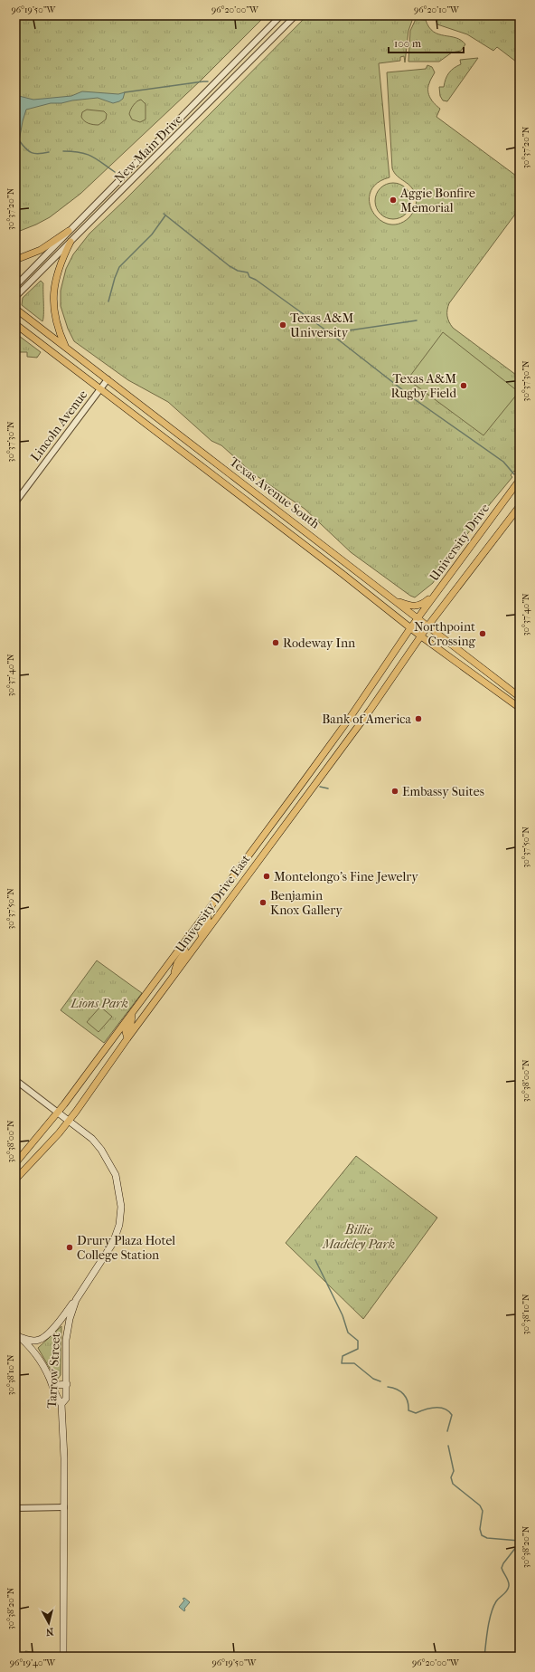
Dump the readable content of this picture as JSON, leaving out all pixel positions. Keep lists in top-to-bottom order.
{
  "streets": {
    "main road": [
      "Texas Avenue South",
      "University Drive",
      "University Drive East",
      "Tarrow Street"
    ],
    "street": ["New Main Drive", "Lincoln Avenue"]
  },
  "crossings": [
    ["Lincoln Avenue", "Texas Avenue South"],
    ["Texas Avenue South", "University Drive"],
    ["Texas Avenue South", "University Drive East"],
    ["University Drive", "University Drive East"],
    ["University Drive East", "Tarrow Street"]
  ],
  "parks": ["Lions Park", "Billie Madeley Park"],
  "places": [
    "Aggie Bonfire Memorial",
    "Texas A&M University",
    "Texas A&M Rugby Field",
    "Northpoint Crossing",
    "Rodeway Inn",
    "Bank of America",
    "Embassy Suites",
    "Montelongo's Fine Jewelry",
    "Benjamin Knox Gallery",
    "Drury Plaza Hotel College Station"
  ],
  "scale_bar": "100 m",
  "north": "bottom",
  "coordinates": [
    "96°19'50\"W",
    "96°20'00\"W",
    "96°20'10\"W",
    "30°37'20\"N",
    "30°37'30\"N",
    "30°37'40\"N",
    "30°37'50\"N",
    "30°38'00\"N",
    "30°38'10\"N",
    "30°38'20\"N",
    "96°19'40\"W"
  ]
}
